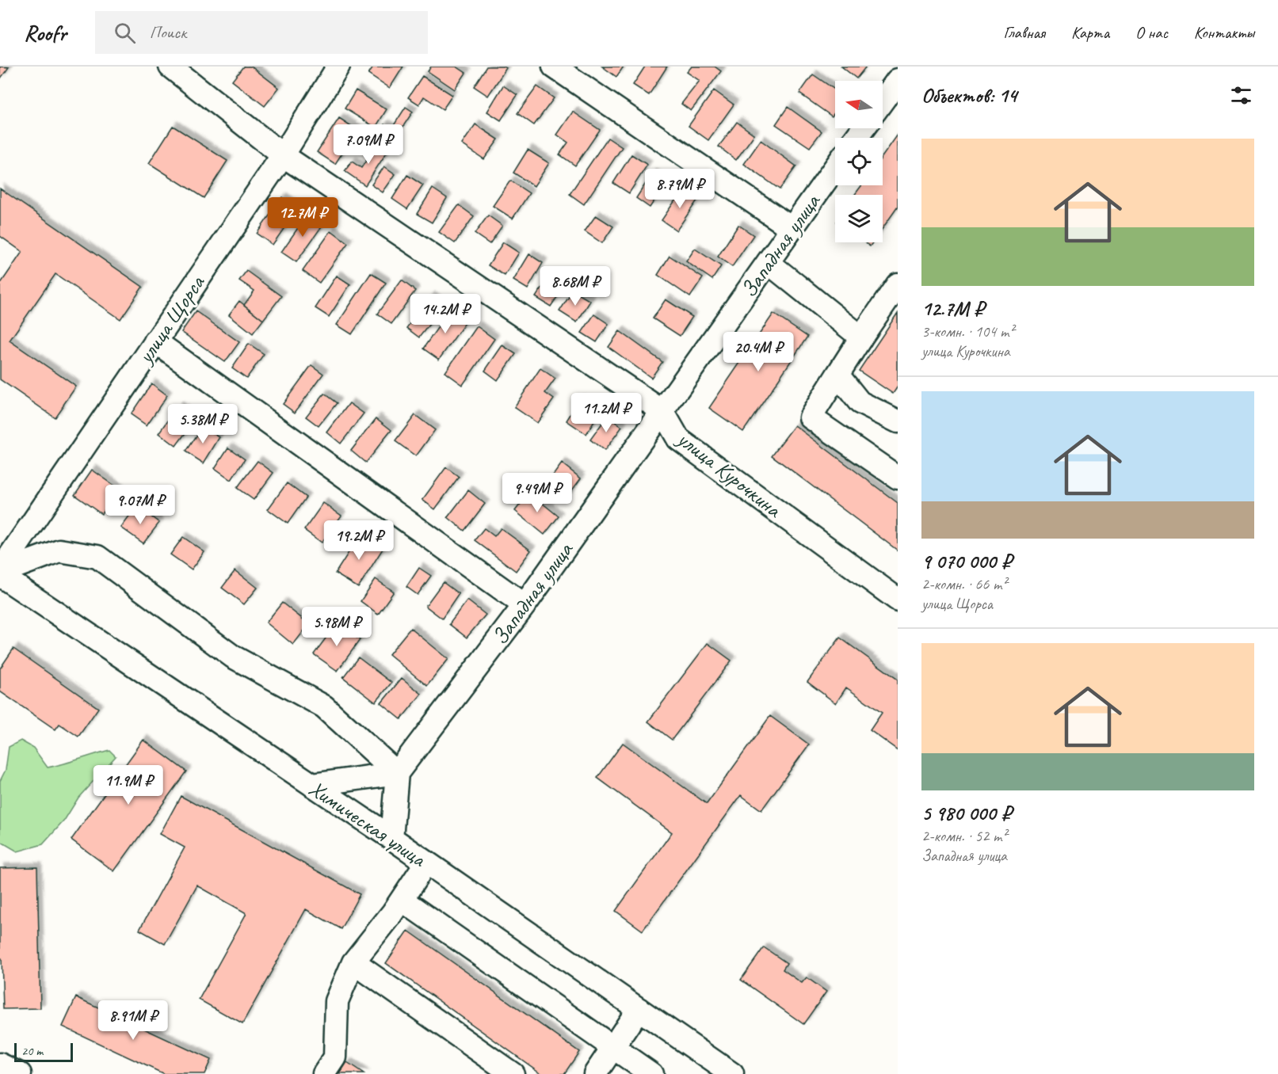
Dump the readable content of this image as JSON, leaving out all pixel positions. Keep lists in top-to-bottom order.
{
  "streets": {
    "street": [
      "Западная улица",
      "улица Щорса",
      "улица Курочкина",
      "Химическая улица"
    ]
  },
  "crossings": [
    ["Западная улица", "улица Курочкина"],
    ["улица Щорса", "улица Курочкина"],
    ["улица Щорса", "Химическая улица"]
  ],
  "scale_bar": "20 m",
  "north": "left",
  "page": {
    "header": "Roofr",
    "search": "Поиск",
    "nav": [
      "Главная",
      "Карта",
      "О нас",
      "Контакты"
    ],
    "heading": "Объектов: 14",
    "list": [
      {
        "name": "12.7M ₽",
        "note": "3-комн. · 104 m² · улица Курочкина"
      },
      {
        "name": "9 070 000 ₽",
        "note": "2-комн. · 66 m² · улица Щорса"
      },
      {
        "name": "5 980 000 ₽",
        "note": "2-комн. · 52 m² · Западная улица"
      }
    ],
    "price": [
      "7.09M ₽",
      "8.79M ₽",
      "12.7M ₽",
      "8.68M ₽",
      "14.2M ₽",
      "20.4M ₽",
      "11.2M ₽",
      "5.38M ₽",
      "9.49M ₽",
      "9.07M ₽",
      "19.2M ₽",
      "5.98M ₽",
      "11.9M ₽",
      "8.91M ₽"
    ],
    "scale": "20 m"
  }
}
